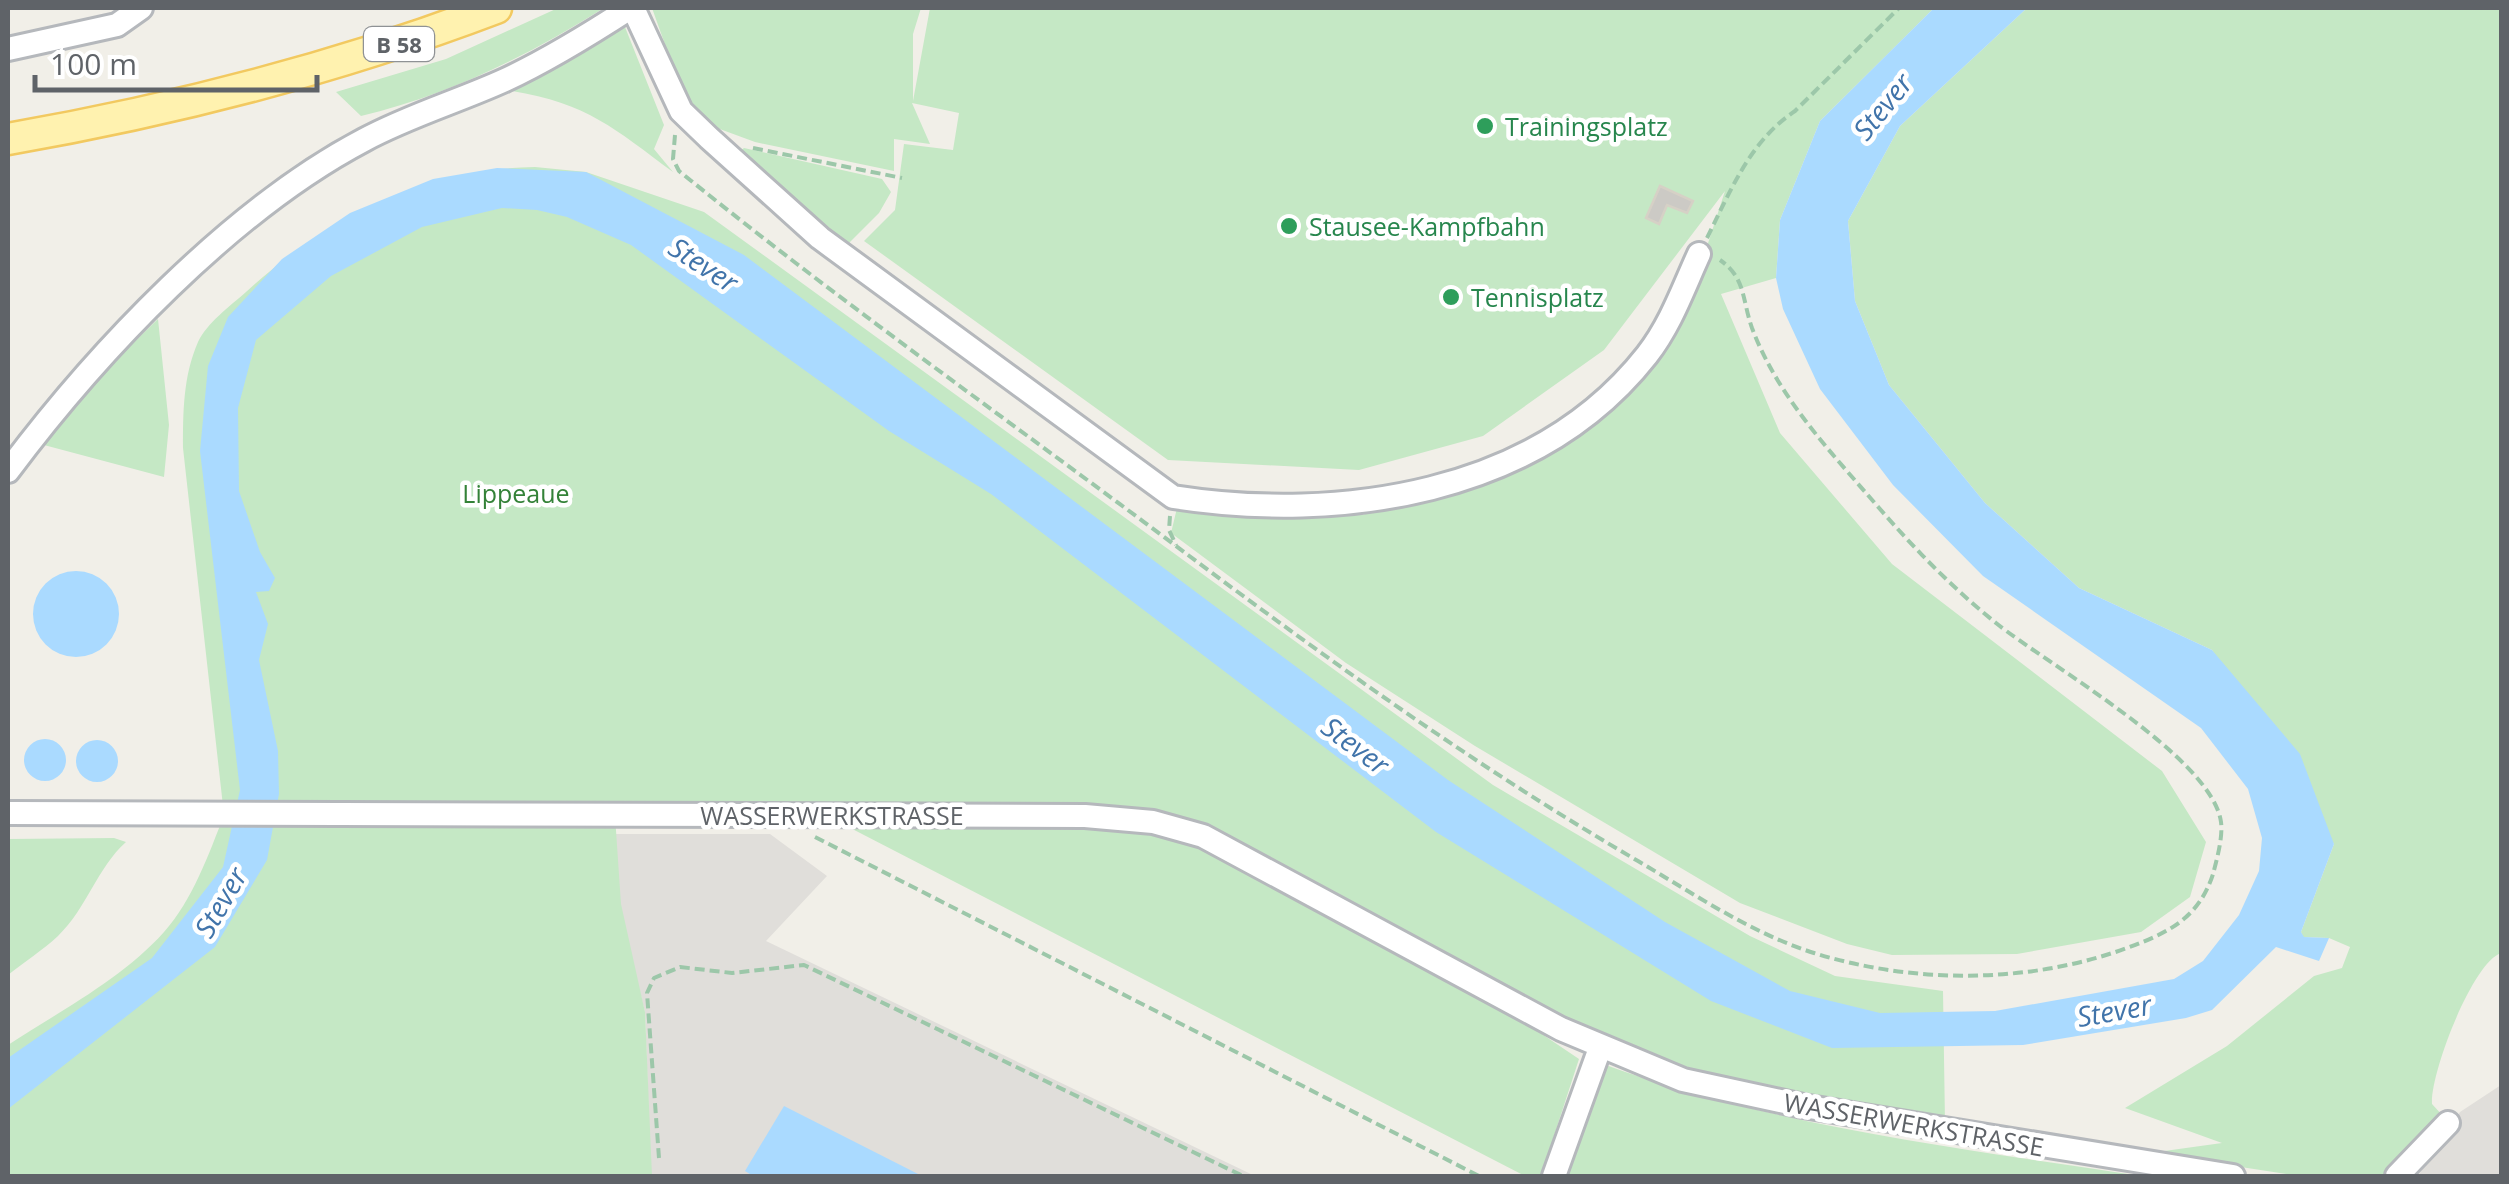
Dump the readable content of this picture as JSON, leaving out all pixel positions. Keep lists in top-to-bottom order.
{
  "streets": {
    "main road": ["B 58"],
    "street": ["WASSERWERKSTRASSE"]
  },
  "water": ["Stever"],
  "parks": ["Lippeaue"],
  "places": ["Trainingsplatz", "Stausee-Kampfbahn", "Tennisplatz"],
  "scale_bar": "100 m"
}
